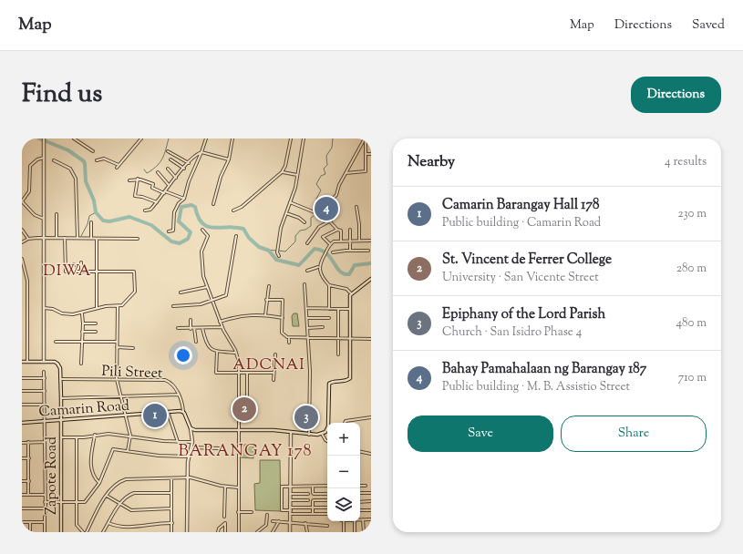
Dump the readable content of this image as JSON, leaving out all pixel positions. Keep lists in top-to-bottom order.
{
  "streets": {
    "main road": ["Camarin Road", "Zapote Road"],
    "street": ["Pili Street"]
  },
  "crossings": [
    ["Pili Street", "Camarin Road"],
    ["Pili Street", "Zapote Road"],
    ["Camarin Road", "Zapote Road"]
  ],
  "districts": ["DIWA", "ADCNAI", "BARANGAY 178"],
  "page": {
    "header": "Map",
    "nav": ["Map", "Directions", "Saved"],
    "title": "Find us",
    "buttons": [
      "Directions",
      ["Save", "Share"]
    ],
    "heading": ["Nearby", "4 results"],
    "list": [
      {
        "mark": "1",
        "name": "Camarin Barangay Hall 178",
        "note": "Public building · Camarin Road",
        "value": "230 m"
      },
      {
        "mark": "2",
        "name": "St. Vincent de Ferrer College",
        "note": "University · San Vicente Street",
        "value": "280 m"
      },
      {
        "mark": "3",
        "name": "Epiphany of the Lord Parish",
        "note": "Church · San Isidro Phase 4",
        "value": "480 m"
      },
      {
        "mark": "4",
        "name": "Bahay Pamahalaan ng Barangay 187",
        "note": "Public building · M. B. Assistio Street",
        "value": "710 m"
      }
    ],
    "pins": [
      "4",
      "2",
      "1",
      "3"
    ],
    "map_buttons": ["+", "−"]
  }
}
